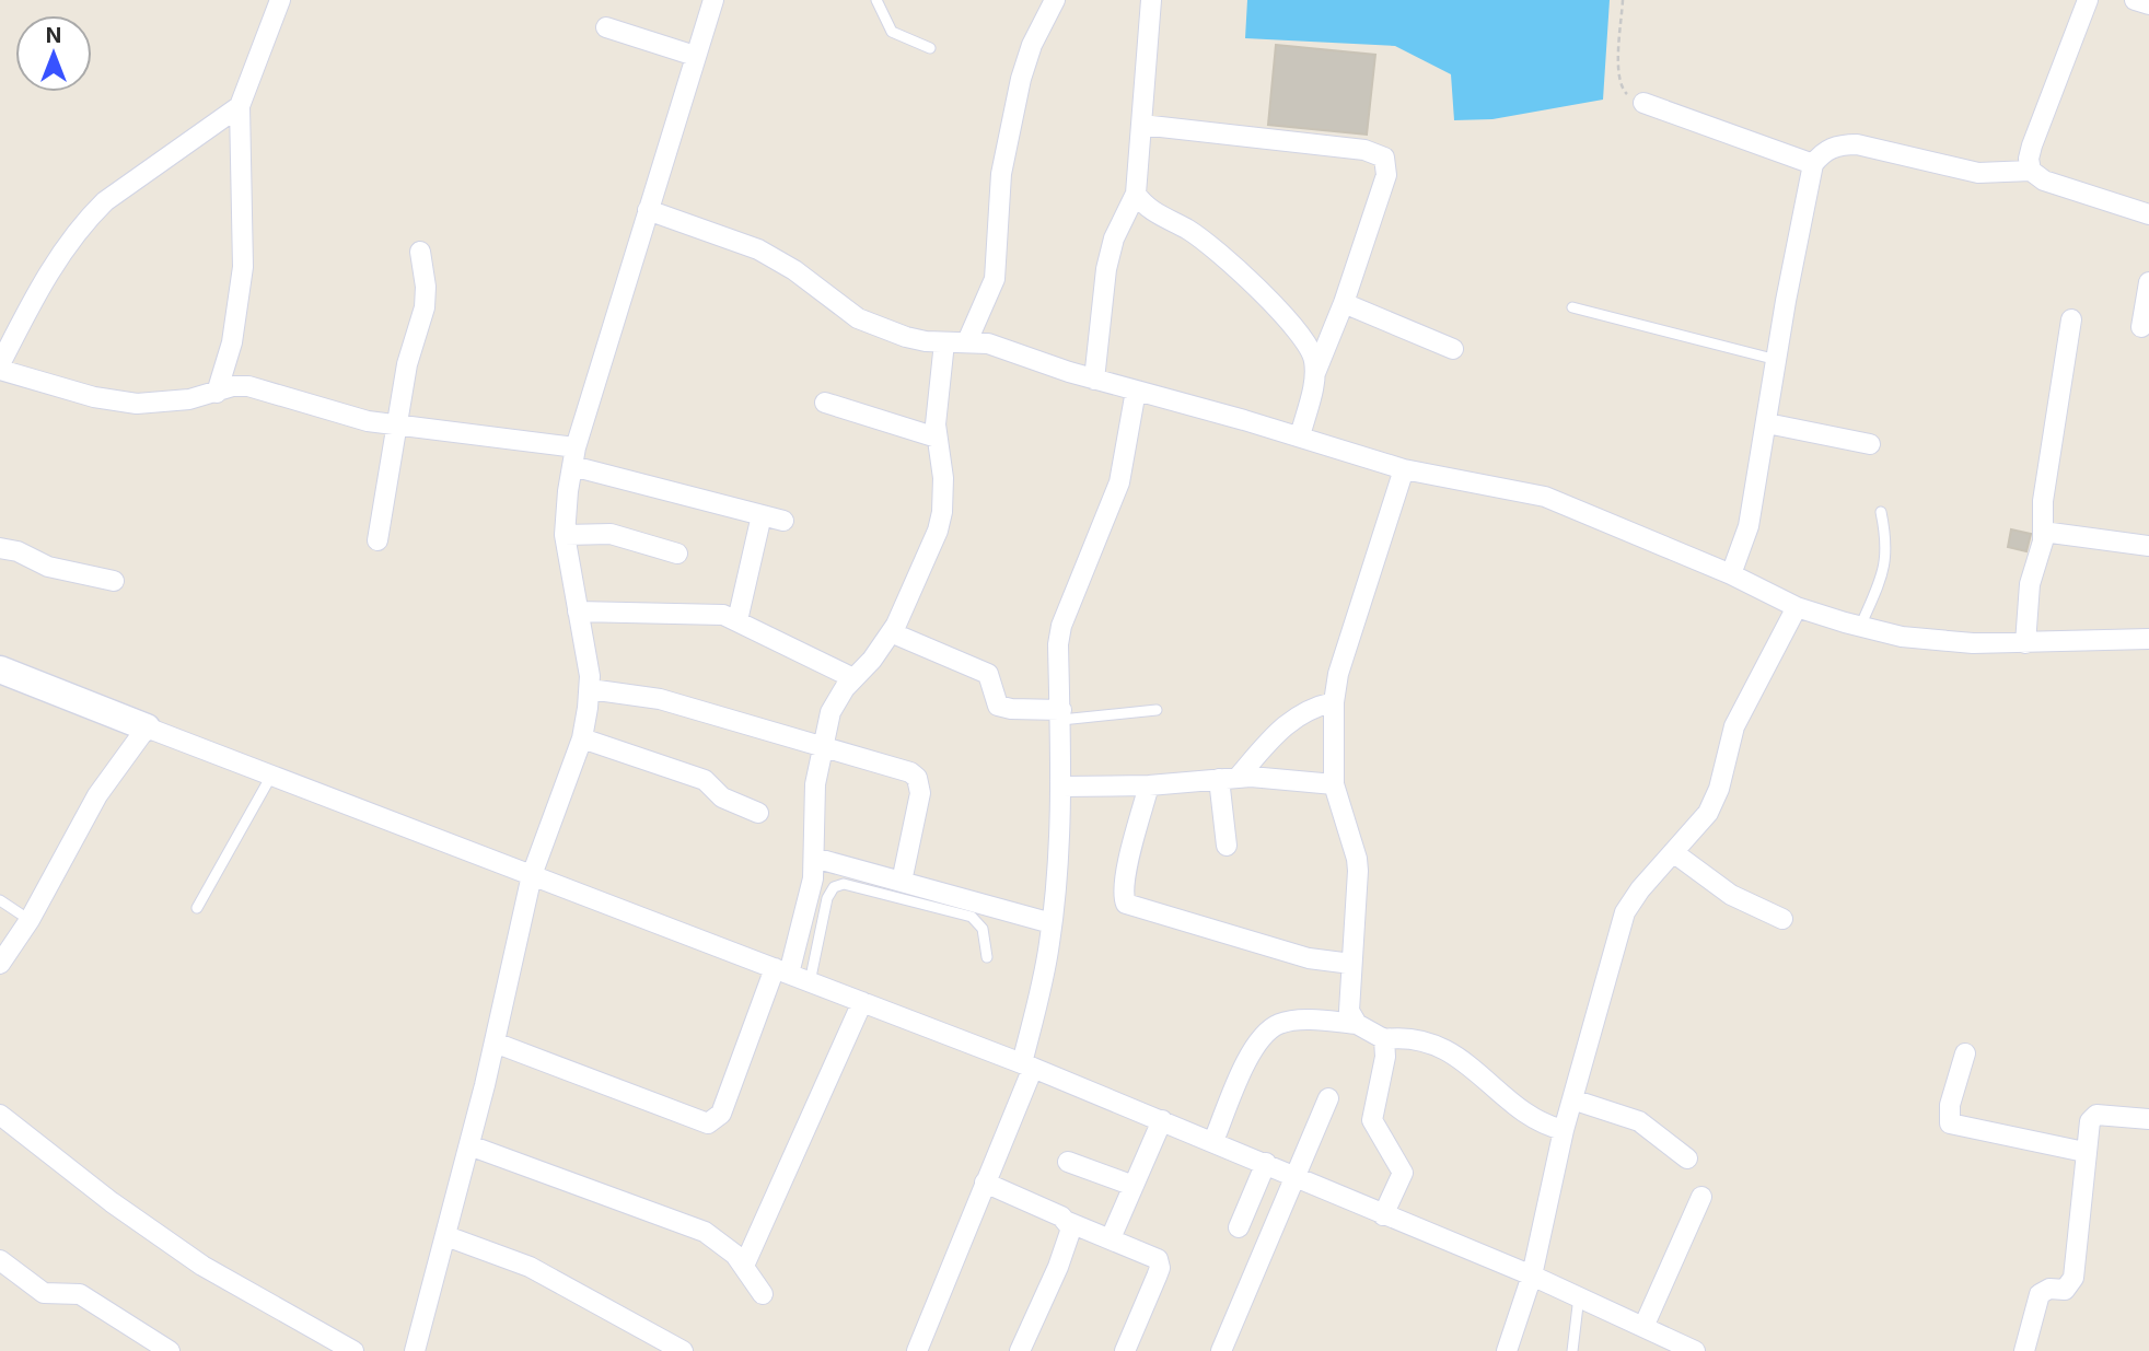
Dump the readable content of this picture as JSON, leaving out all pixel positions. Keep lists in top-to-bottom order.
{
  "north": "top"
}
